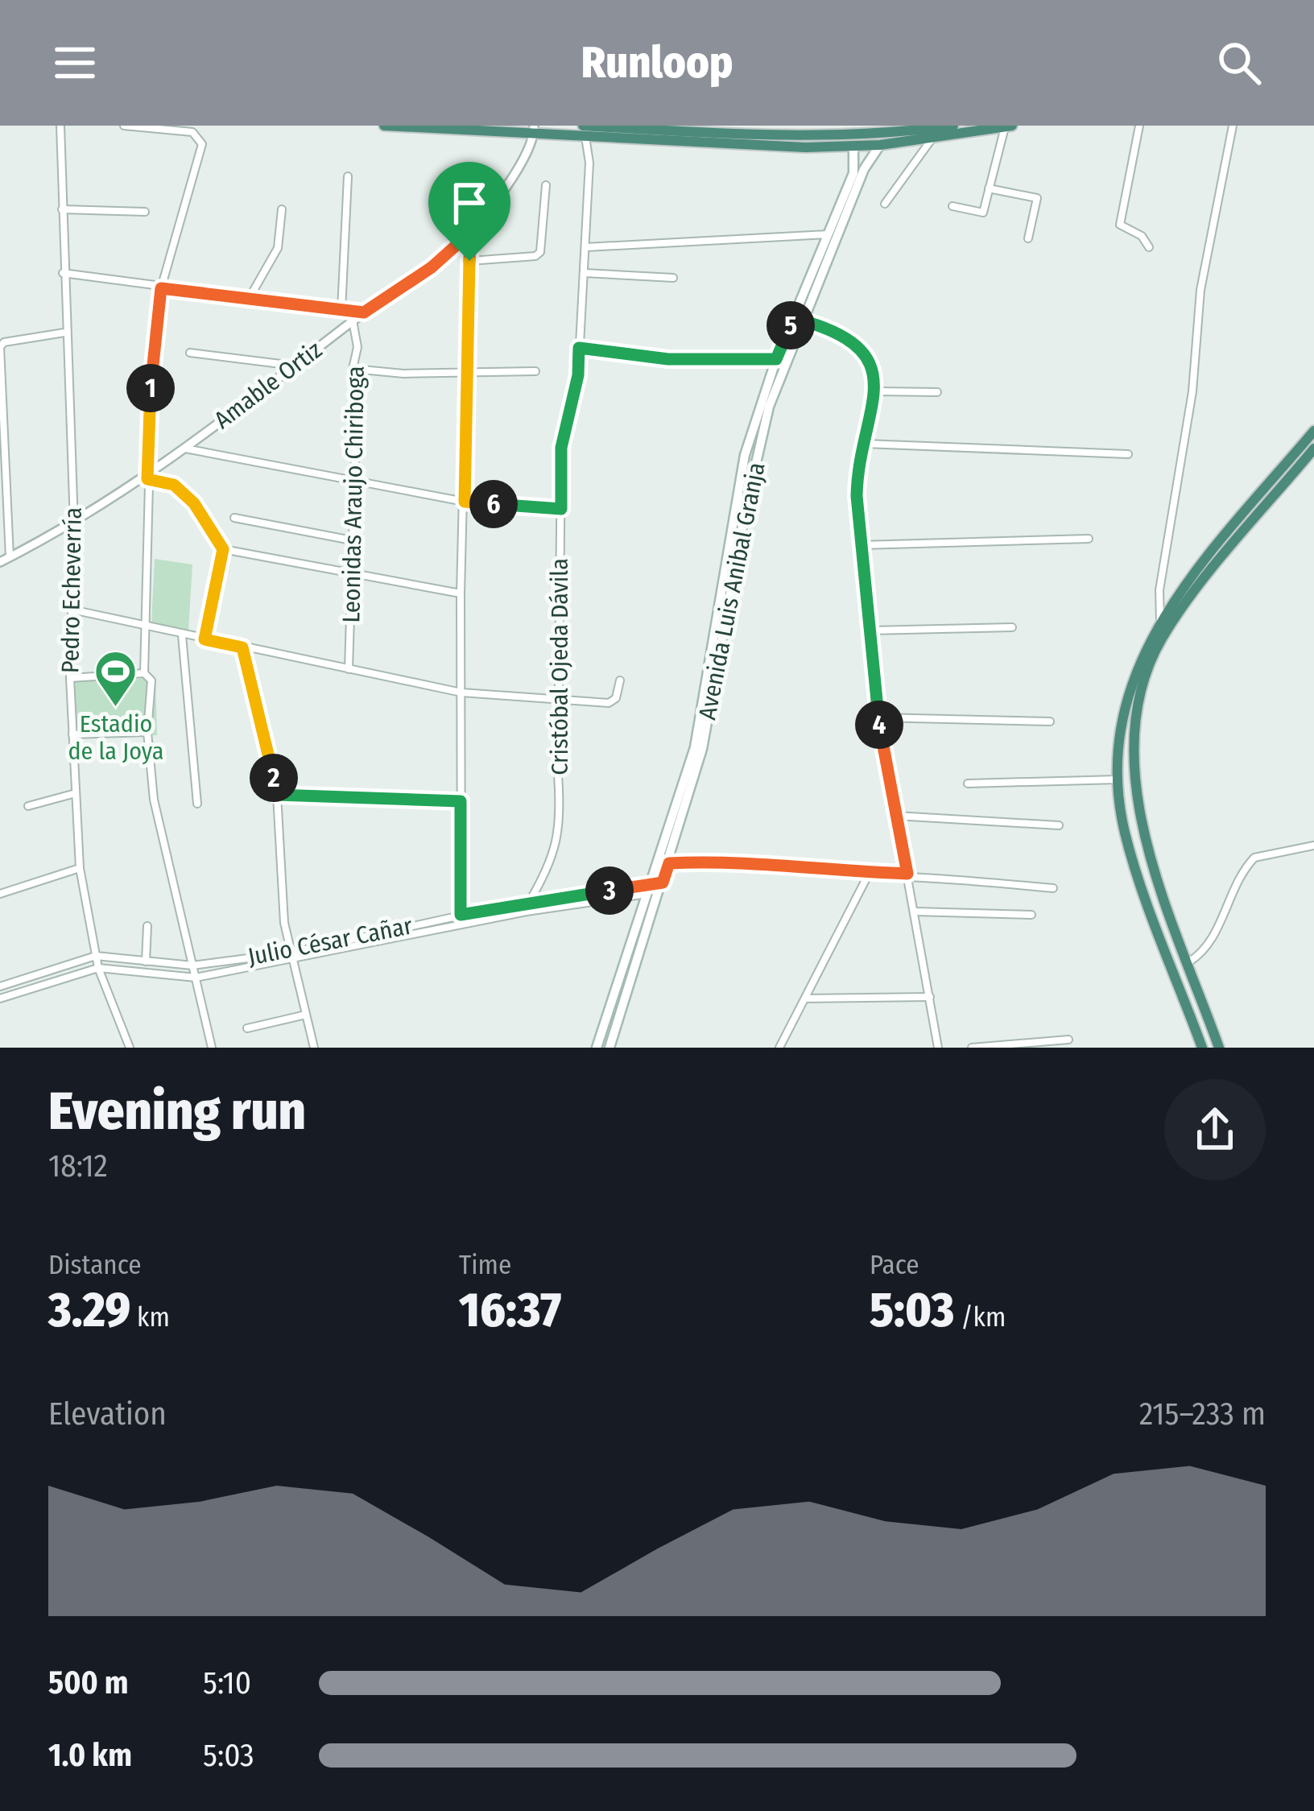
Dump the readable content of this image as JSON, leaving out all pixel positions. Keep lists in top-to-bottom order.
{
  "streets": {
    "main road": ["Avenida Luis Anibal Granja"],
    "street": [
      "Amable Ortiz",
      "Leonidas Araujo Chiriboga",
      "Pedro Echeverría",
      "Cristóbal Ojeda Dávila",
      "Julio César Cañar"
    ]
  },
  "crossings": [
    ["Amable Ortiz", "Leonidas Araujo Chiriboga"],
    ["Amable Ortiz", "Pedro Echeverría"],
    ["Pedro Echeverría", "Julio César Cañar"],
    ["Avenida Luis Anibal Granja", "Julio César Cañar"],
    ["Cristóbal Ojeda Dávila", "Julio César Cañar"]
  ],
  "places": {
    "sports": ["Estadio de la Joya"]
  },
  "page": {
    "header": "Runloop",
    "pins": [
      "5",
      "1",
      "6",
      "4",
      "2",
      "3"
    ],
    "heading": ["Evening run", "18:12"],
    "stats": [
      ["Distance", "3.29 km"],
      ["Time", "16:37"],
      ["Pace", "5:03 /km"]
    ],
    "chart": ["Elevation", "215–233 m"],
    "list": [
      {
        "name": "500 m",
        "note": "5:10"
      },
      {
        "name": "1.0 km",
        "note": "5:03"
      }
    ]
  }
}
